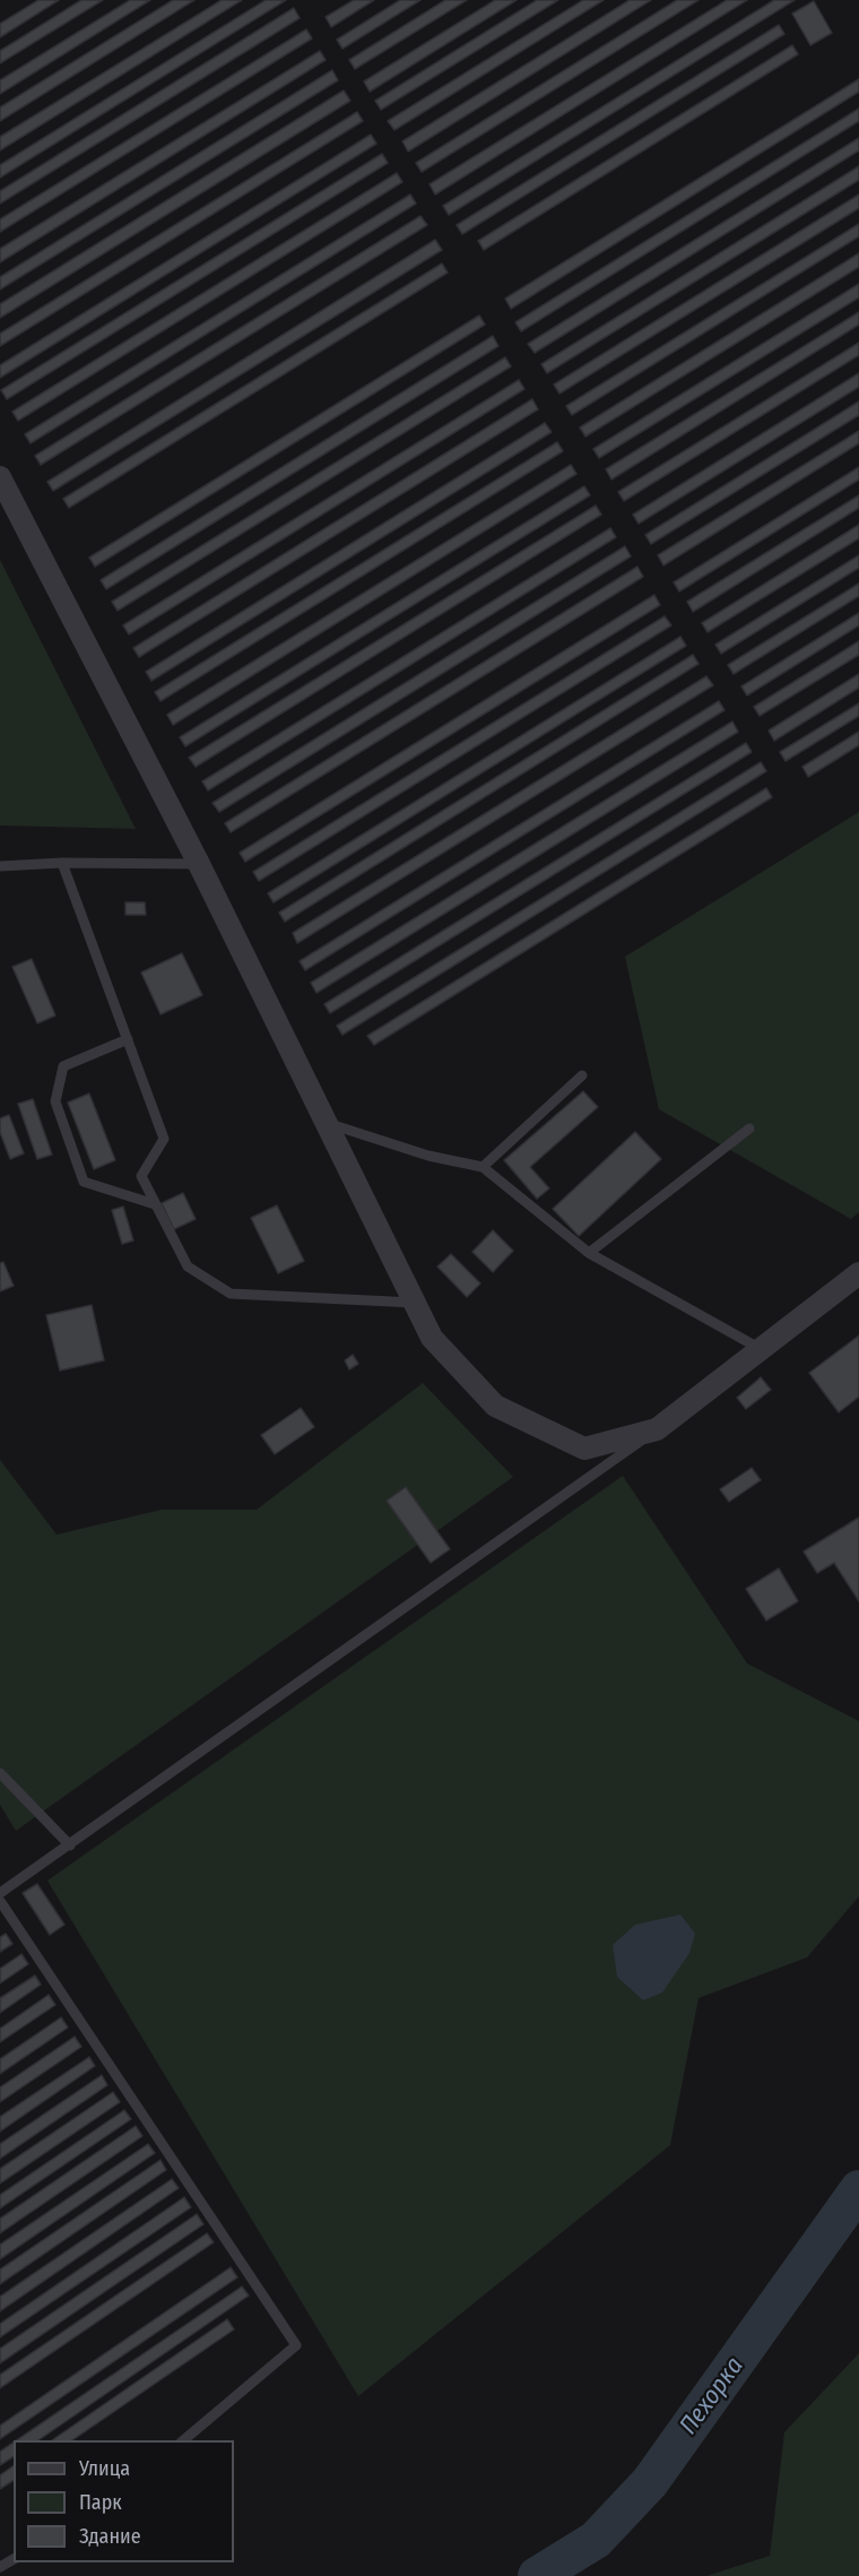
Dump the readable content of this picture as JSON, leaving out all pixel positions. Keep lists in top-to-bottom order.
{
  "water": ["Пехорка"],
  "legend": ["Улица", "Парк", "Здание"]
}
